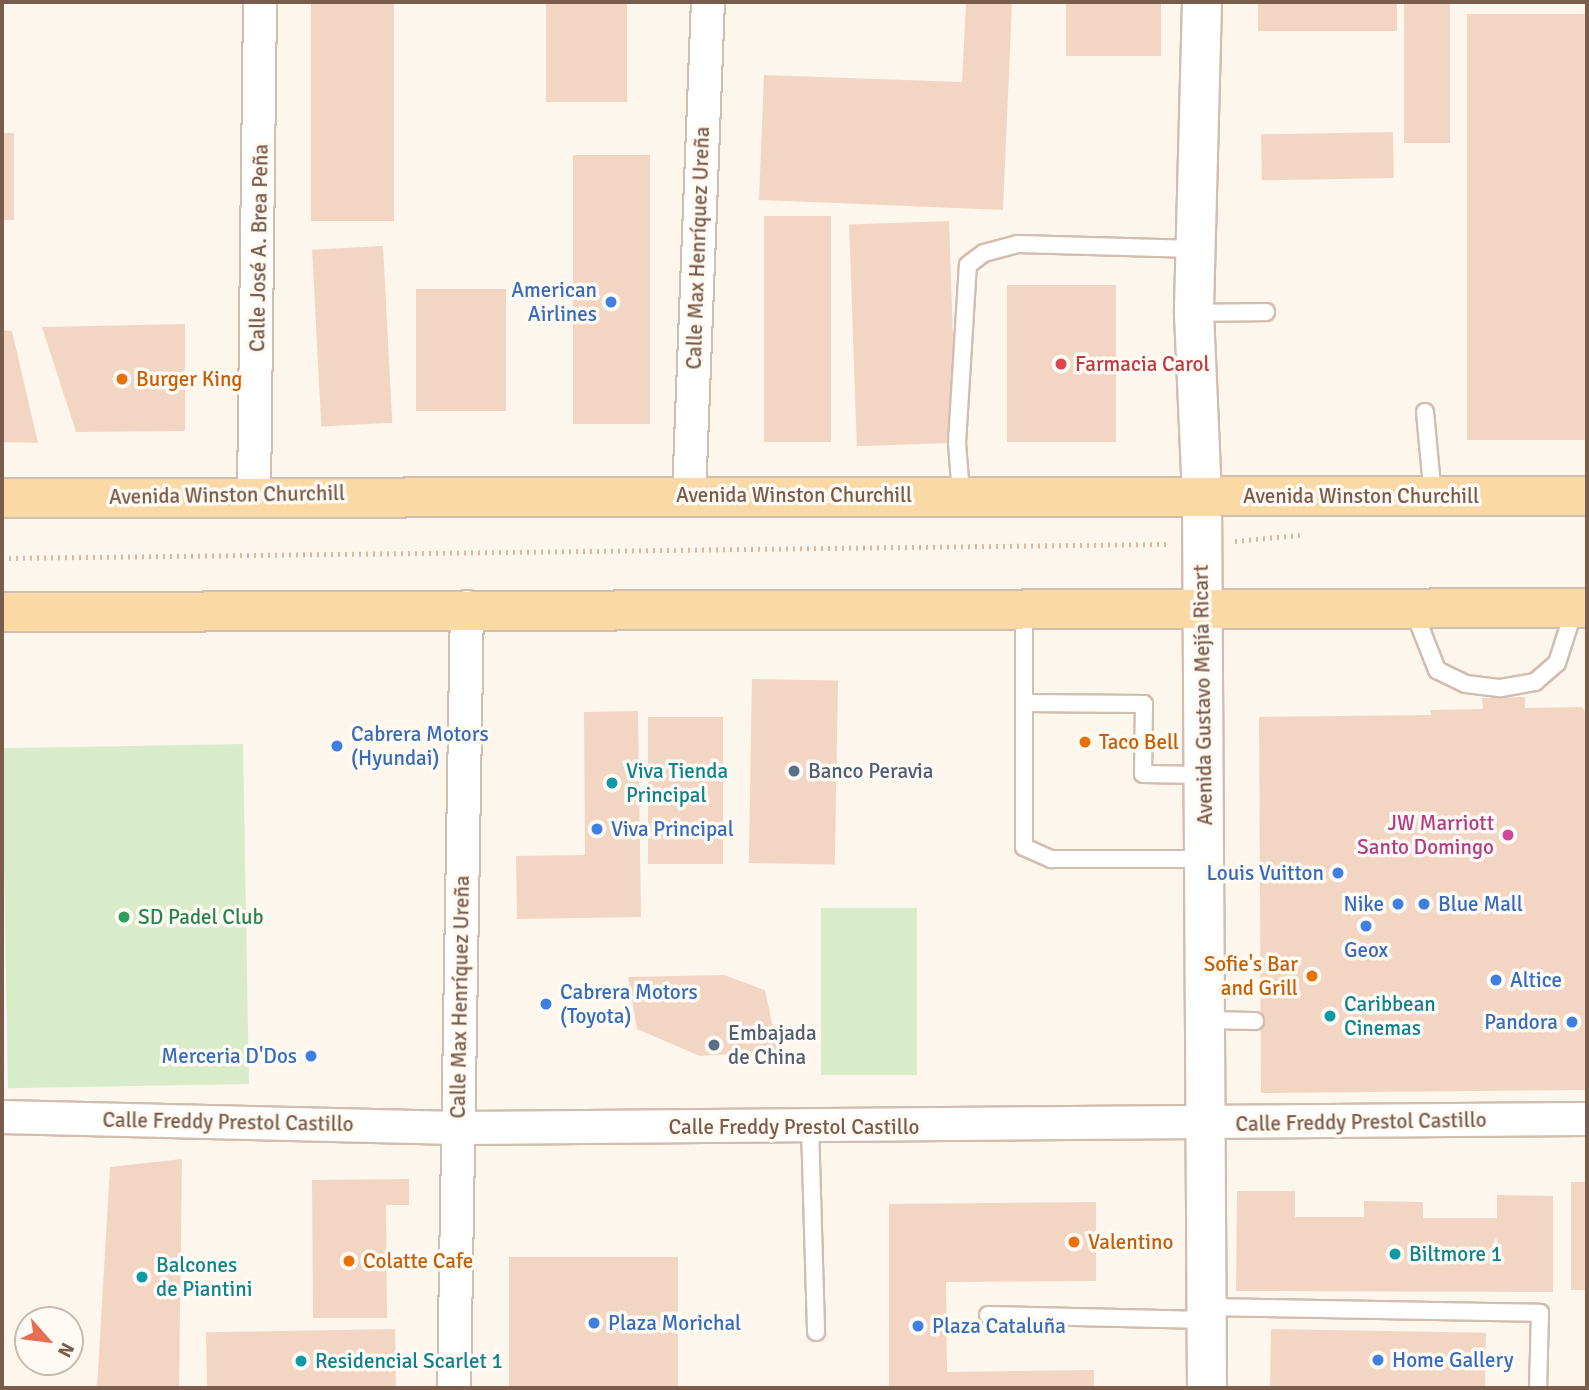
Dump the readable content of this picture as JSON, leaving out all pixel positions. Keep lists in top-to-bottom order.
{
  "streets": {
    "main road": ["Avenida Winston Churchill"],
    "street": [
      "Calle José A. Brea Peña",
      "Calle Max Henríquez Ureña",
      "Avenida Gustavo Mejía Ricart",
      "Calle Freddy Prestol Castillo"
    ]
  },
  "crossings": [
    ["Calle José A. Brea Peña", "Avenida Winston Churchill"],
    ["Calle Max Henríquez Ureña", "Avenida Winston Churchill"],
    ["Calle Max Henríquez Ureña", "Calle Freddy Prestol Castillo"],
    ["Avenida Winston Churchill", "Avenida Gustavo Mejía Ricart"],
    ["Avenida Gustavo Mejía Ricart", "Calle Freddy Prestol Castillo"]
  ],
  "places": [
    "American Airlines",
    "Farmacia Carol",
    "Burger King",
    "Taco Bell",
    "Cabrera Motors (Hyundai)",
    "Banco Peravia",
    "Viva Tienda Principal",
    "Viva Principal",
    "JW Marriott Santo Domingo",
    "Louis Vuitton",
    "Nike",
    "Blue Mall",
    "SD Padel Club",
    "Geox",
    "Sofie's Bar and Grill",
    "Altice",
    "Cabrera Motors (Toyota)",
    "Caribbean Cinemas",
    "Pandora",
    "Embajada de China",
    "Merceria D'Dos",
    "Valentino",
    "Biltmore 1",
    "Colatte Cafe",
    "Balcones de Piantini",
    "Plaza Morichal",
    "Plaza Cataluña",
    "Home Gallery",
    "Residencial Scarlet 1"
  ],
  "north": "bottom right"
}
